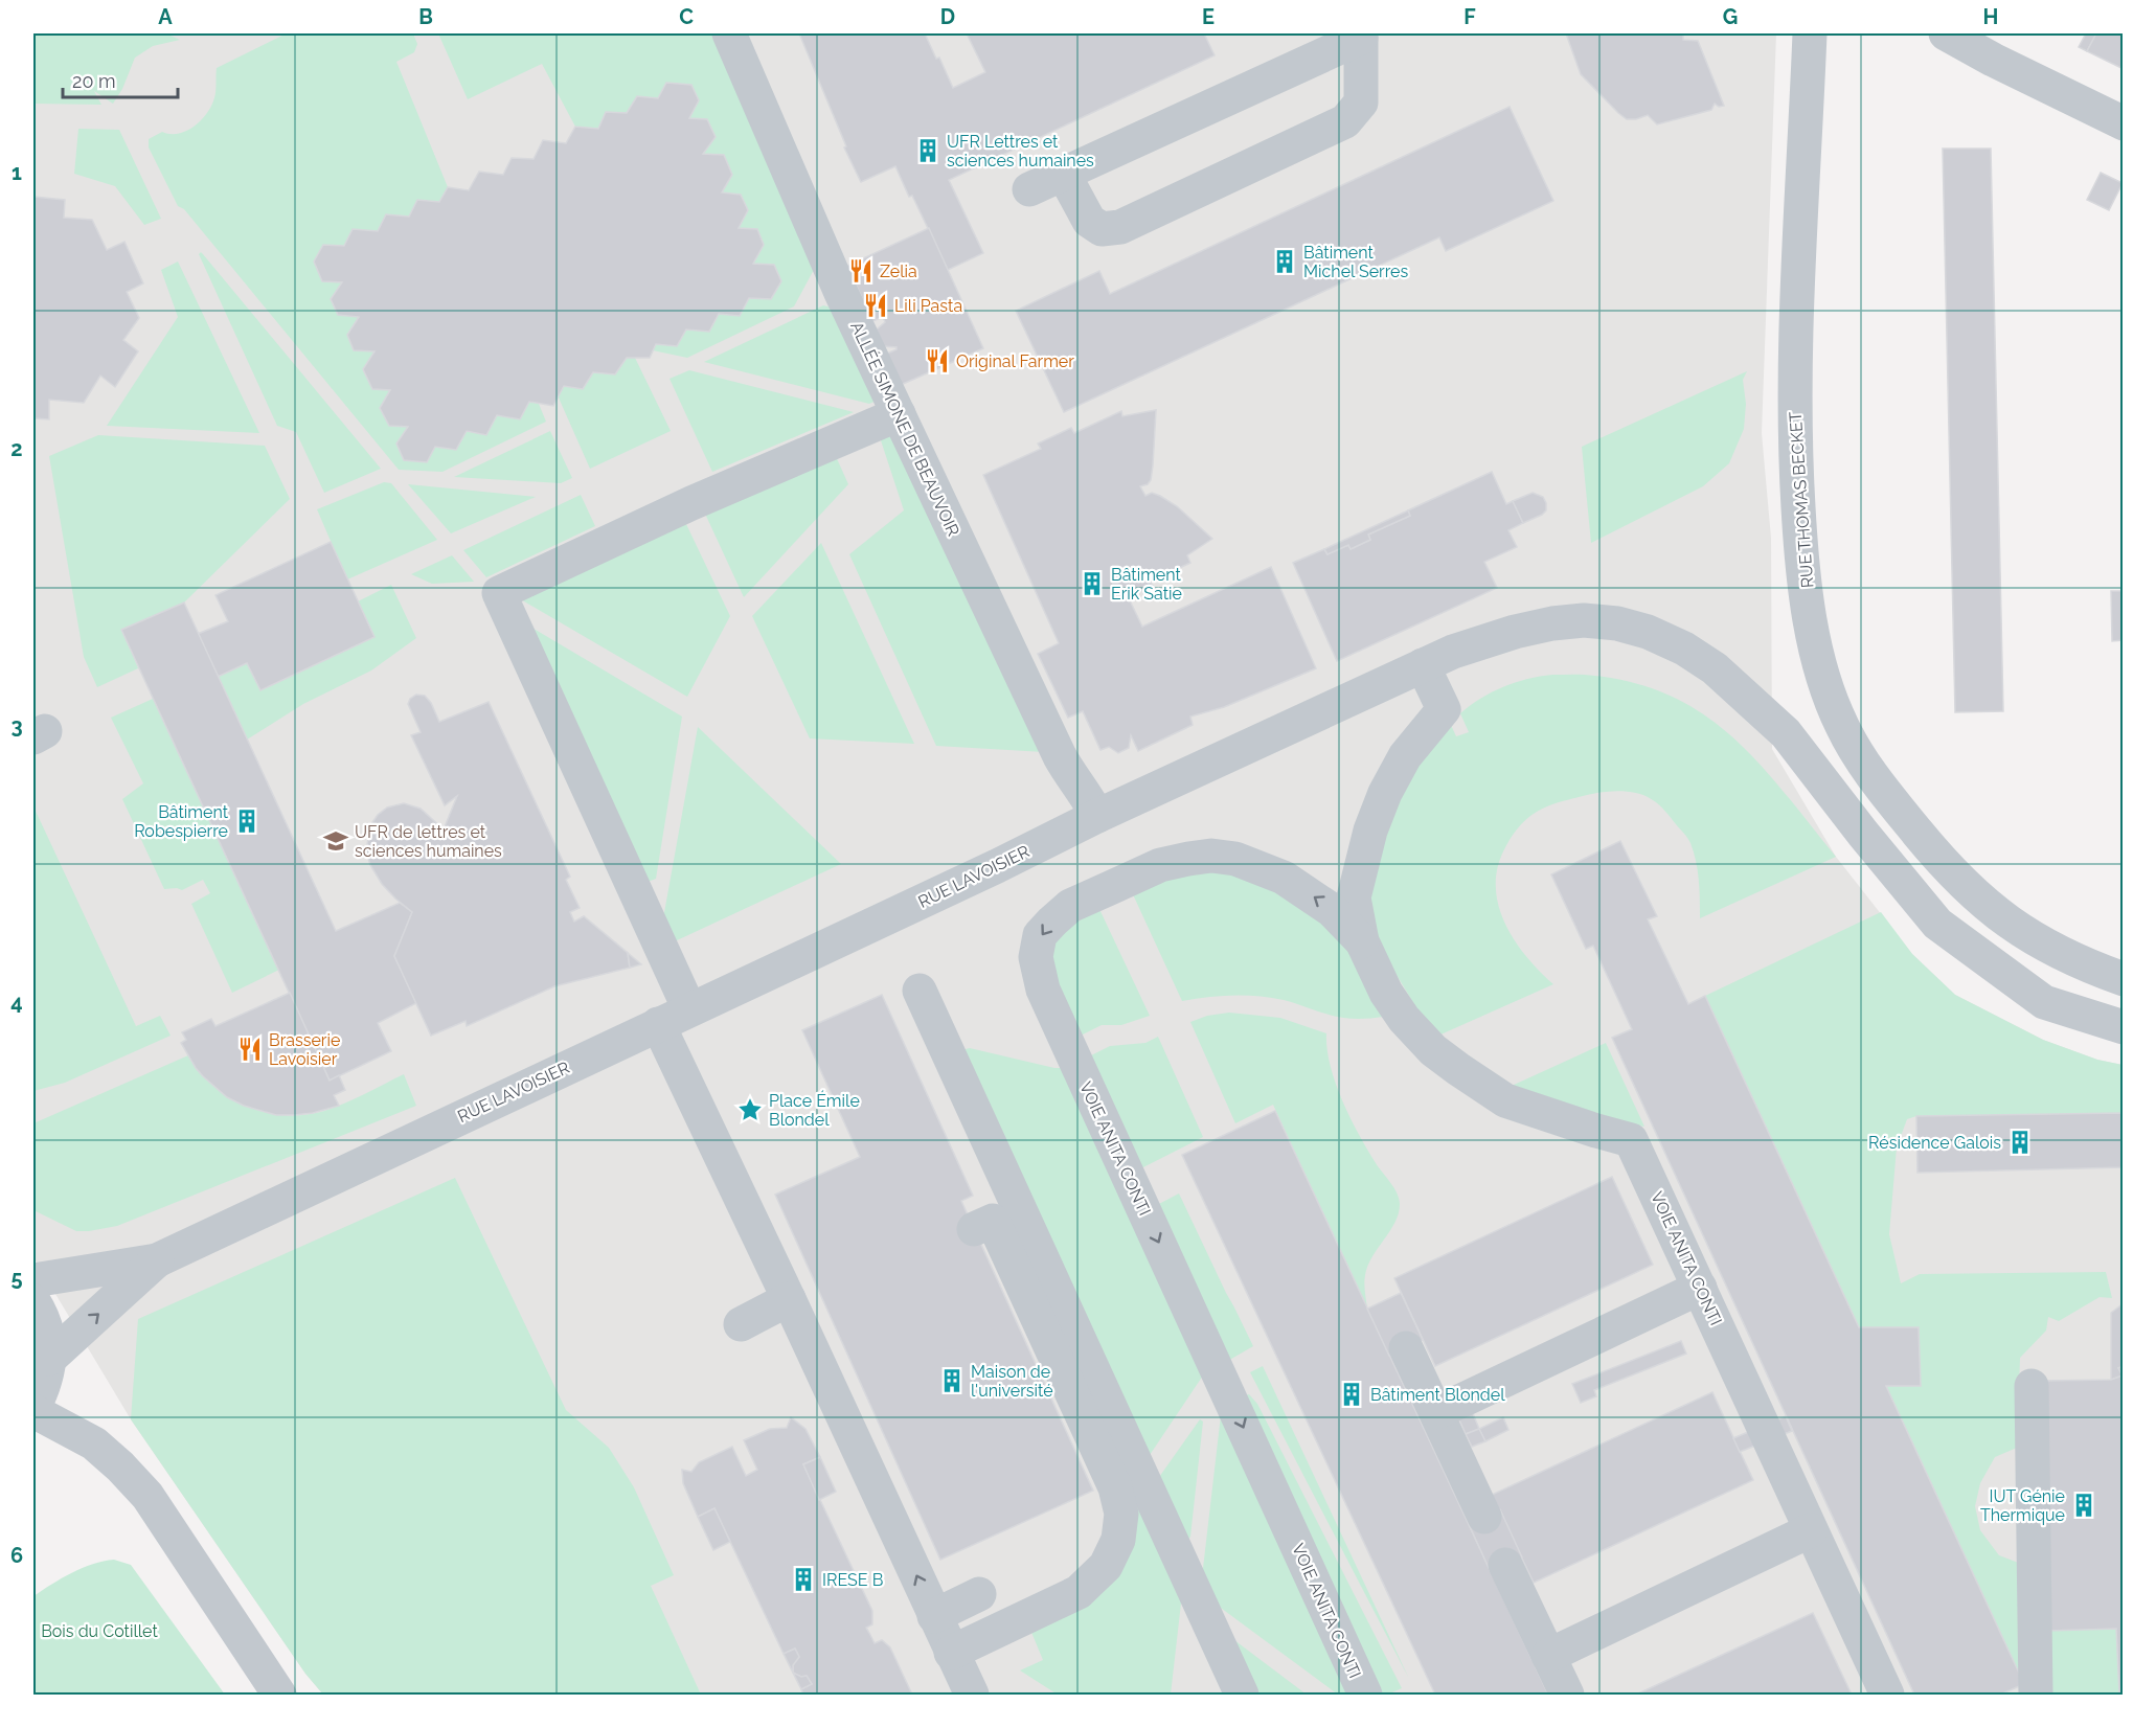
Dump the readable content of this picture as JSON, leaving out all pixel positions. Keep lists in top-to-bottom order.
{
  "streets": {
    "street": [
      "ALLÉE SIMONE DE BEAUVOIR",
      "RUE THOMAS BECKET",
      "RUE LAVOISIER",
      "VOIE ANITA CONTI"
    ]
  },
  "crossings": [
    ["ALLÉE SIMONE DE BEAUVOIR", "RUE LAVOISIER"],
    ["RUE LAVOISIER", "VOIE ANITA CONTI"]
  ],
  "parks": ["Bois du Cotillet"],
  "places": {
    "building": [
      "UFR Lettres et sciences humaines",
      "Bâtiment Michel Serres",
      "Bâtiment Erik Satie",
      "Bâtiment Robespierre",
      "Résidence Galois",
      "Maison de l'université",
      "Bâtiment Blondel",
      "IUT Génie Thermique",
      "IRESE B"
    ],
    "restaurant": [
      "Zelia",
      "Lili Pasta",
      "Original Farmer",
      "Brasserie Lavoisier"
    ],
    "school or university": ["UFR de lettres et sciences humaines"],
    "place": ["Place Émile Blondel"]
  },
  "scale_bar": "20 m",
  "grid": {
    "columns": [
      "A",
      "B",
      "C",
      "D",
      "E",
      "F",
      "G",
      "H"
    ],
    "rows": [
      "1",
      "2",
      "3",
      "4",
      "5",
      "6"
    ]
  }
}
